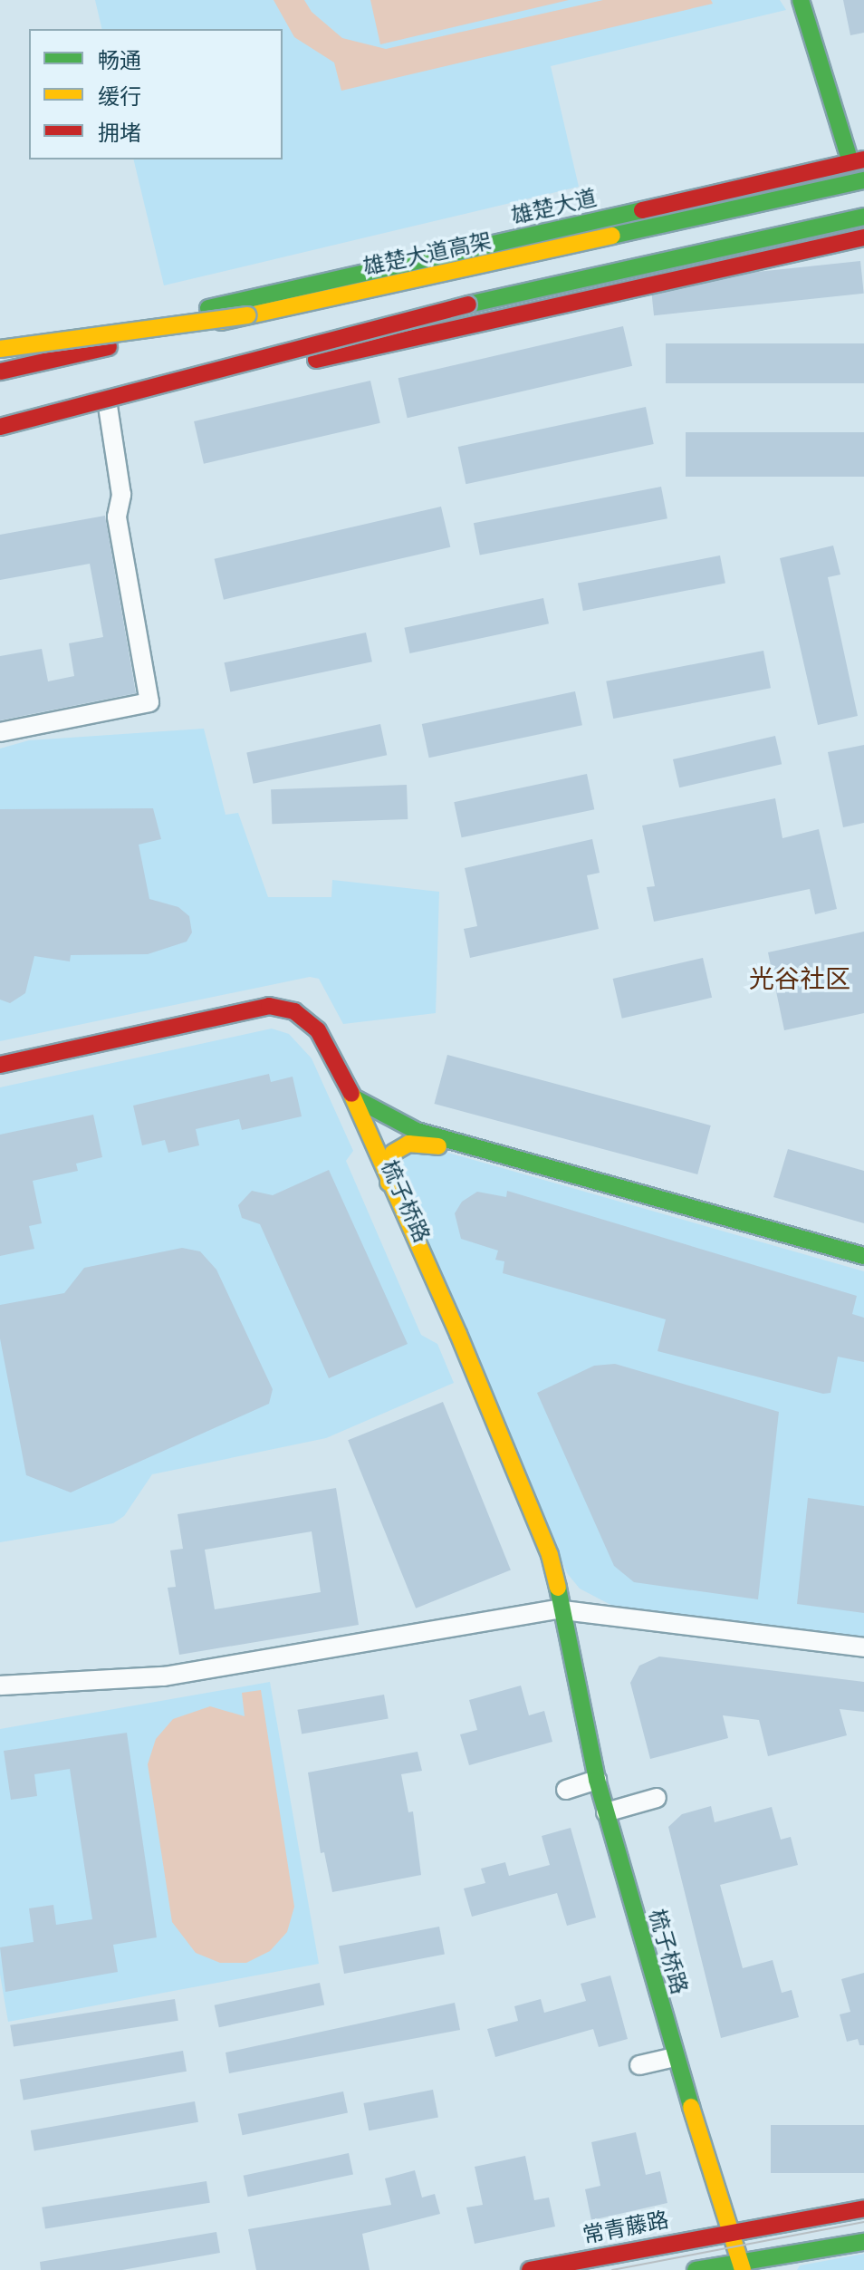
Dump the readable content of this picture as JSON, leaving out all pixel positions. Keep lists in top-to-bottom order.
{
  "streets": {
    "main road": [
      "雄楚大道",
      "雄楚大道高架",
      "梳子桥路",
      "常青藤路"
    ]
  },
  "crossings": [
    ["梳子桥路", "常青藤路"]
  ],
  "districts": ["光谷社区"],
  "legend": ["畅通", "缓行", "拥堵"]
}
